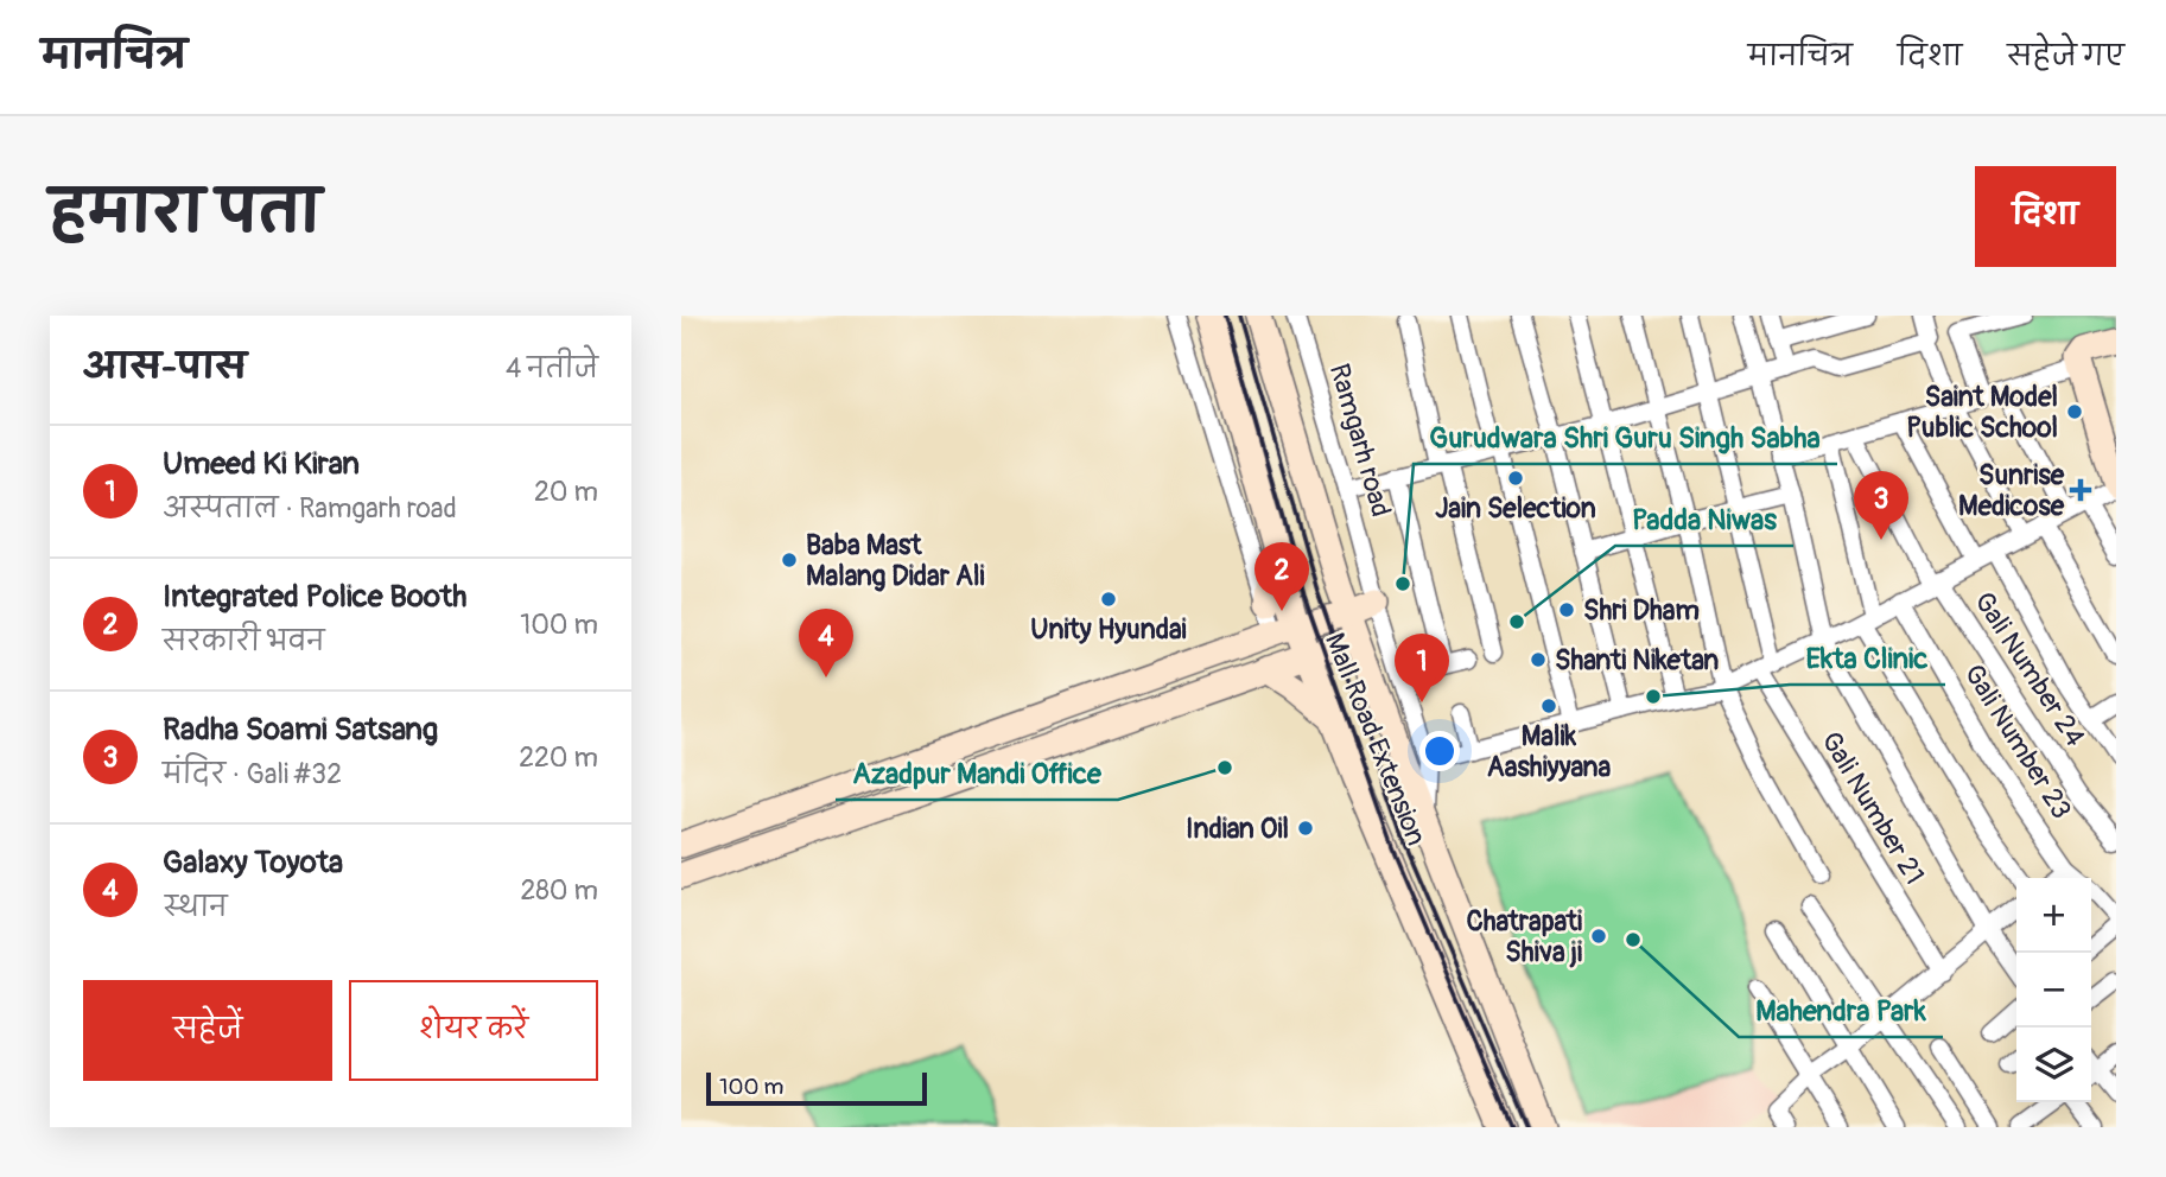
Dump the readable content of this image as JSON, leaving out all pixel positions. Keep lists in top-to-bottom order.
{
  "streets": {
    "main road": ["Mall Road Extension"],
    "street": [
      "Ramgarh road",
      "Gali Number 24",
      "Gali Number 23",
      "Gali Number 21"
    ]
  },
  "places": {
    "other": [
      "Saint Model Public School",
      "Jain Selection",
      "Baba Mast Malang Didar Ali",
      "Gurudwara Shri Guru Singh Sabha",
      "Unity Hyundai",
      "Shri Dham",
      "Padda Niwas",
      "Shanti Niketan",
      "Ekta Clinic",
      "Malik Aashiyyana",
      "Azadpur Mandi Office",
      "Indian Oil",
      "Chatrapati Shiva ji",
      "Mahendra Park"
    ],
    "health": ["Sunrise Medicose"]
  },
  "scale_bar": "100 m",
  "page": {
    "header": "मानचित्र",
    "nav": ["मानचित्र", "दिशा", "सहेजे गए"],
    "title": "हमारा पता",
    "buttons": [
      "दिशा",
      ["सहेजें", "शेयर करें"]
    ],
    "heading": ["आस-पास", "4 नतीजे"],
    "list": [
      {
        "mark": "1",
        "name": "Umeed Ki Kiran",
        "note": "अस्पताल · Ramgarh road",
        "value": "20 m"
      },
      {
        "mark": "2",
        "name": "Integrated Police Booth",
        "note": "सरकारी भवन",
        "value": "100 m"
      },
      {
        "mark": "3",
        "name": "Radha Soami Satsang",
        "note": "मंदिर · Gali #32",
        "value": "220 m"
      },
      {
        "mark": "4",
        "name": "Galaxy Toyota",
        "note": "स्थान",
        "value": "280 m"
      }
    ],
    "pins": [
      "3",
      "2",
      "4",
      "1"
    ],
    "map_buttons": ["+", "−"],
    "scale": "100 m"
  }
}
